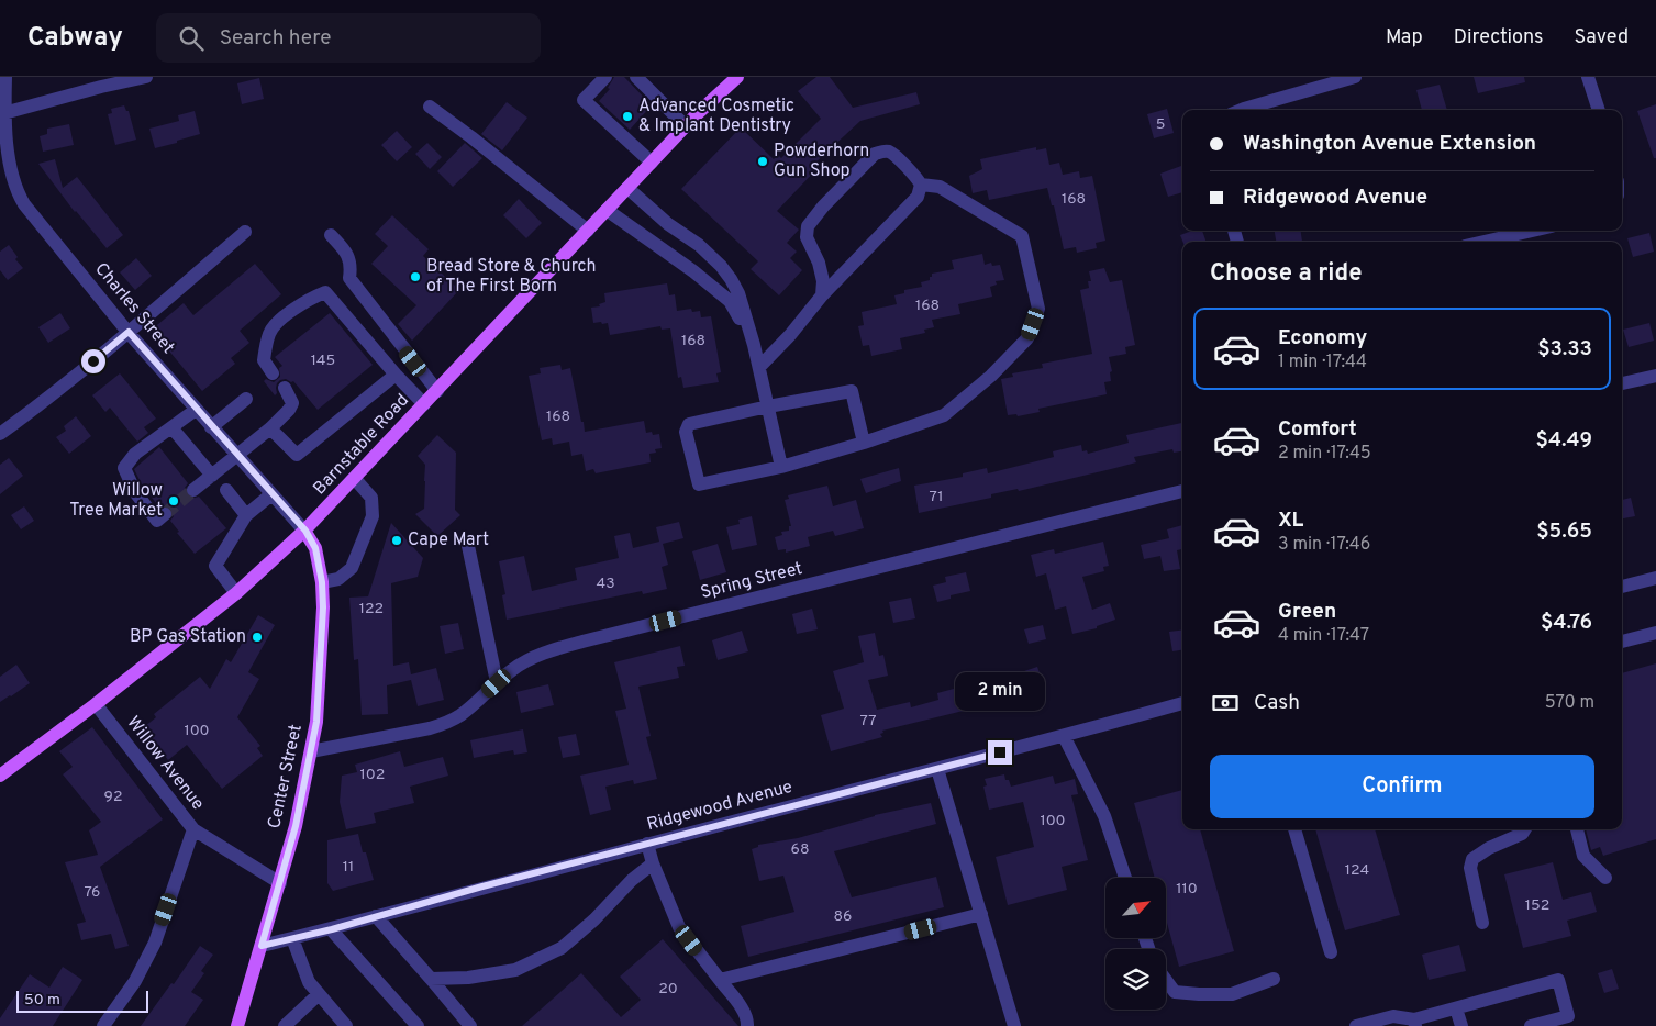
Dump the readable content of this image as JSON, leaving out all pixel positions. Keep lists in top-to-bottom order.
{
  "streets": {
    "main road": ["Barnstable Road", "Center Street"],
    "street": [
      "Charles Street",
      "Spring Street",
      "Willow Avenue",
      "Ridgewood Avenue"
    ]
  },
  "crossings": [
    ["Charles Street", "Barnstable Road"],
    ["Charles Street", "Center Street"],
    ["Barnstable Road", "Willow Avenue"],
    ["Barnstable Road", "Center Street"],
    ["Spring Street", "Center Street"],
    ["Center Street", "Ridgewood Avenue"]
  ],
  "places": [
    "Advanced Cosmetic & Implant Dentistry",
    "Powderhorn Gun Shop",
    "Bread Store & Church of The First Born",
    "Willow Tree Market",
    "Cape Mart",
    "BP Gas Station"
  ],
  "house_numbers": [
    "5",
    "168",
    "168",
    "168",
    "145",
    "168",
    "71",
    "43",
    "122",
    "77",
    "100",
    "102",
    "92",
    "100",
    "68",
    "11",
    "124",
    "110",
    "76",
    "152",
    "86",
    "20"
  ],
  "scale_bar": "50 m",
  "north": "top right",
  "page": {
    "header": "Cabway",
    "search": "Search here",
    "nav": ["Map", "Directions", "Saved"],
    "banner": ["Washington Avenue Extension", "Ridgewood Avenue"],
    "heading": "Choose a ride",
    "list": [
      {
        "name": "Economy",
        "note": "1 min · 17:44",
        "value": "$3.33"
      },
      {
        "name": "Comfort",
        "note": "2 min · 17:45",
        "value": "$4.49"
      },
      {
        "name": "XL",
        "note": "3 min · 17:46",
        "value": "$5.65"
      },
      {
        "name": "Green",
        "note": "4 min · 17:47",
        "value": "$4.76"
      }
    ],
    "bubble": "2 min",
    "pay": ["Cash", "570 m"],
    "buttons": "Confirm",
    "scale": "50 m"
  }
}
